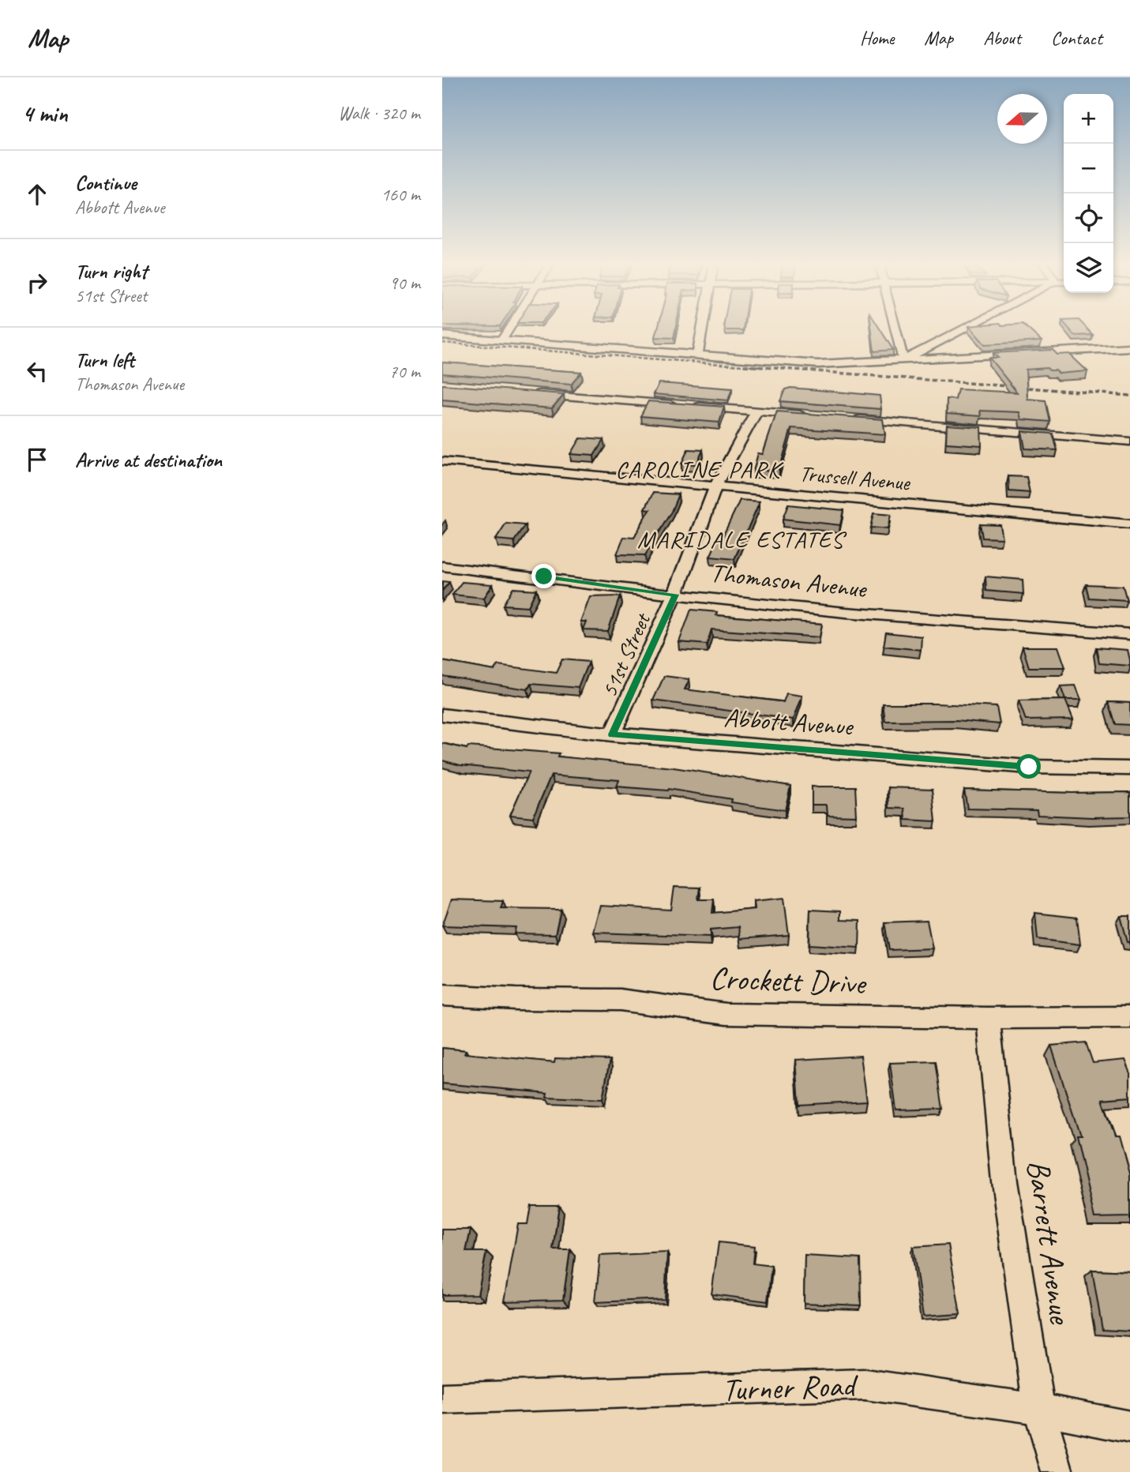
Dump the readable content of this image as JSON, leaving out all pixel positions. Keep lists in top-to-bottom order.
{
  "streets": {
    "street": [
      "Trussell Avenue",
      "Thomason Avenue",
      "51st Street",
      "Abbott Avenue",
      "Crockett Drive",
      "Barrett Avenue",
      "Turner Road"
    ]
  },
  "crossings": [
    ["Trussell Avenue", "51st Street"],
    ["Thomason Avenue", "51st Street"],
    ["51st Street", "Abbott Avenue"],
    ["Crockett Drive", "Barrett Avenue"],
    ["Barrett Avenue", "Turner Road"]
  ],
  "districts": ["CAROLINE PARK", "MARIDALE ESTATES"],
  "north": "left",
  "page": {
    "header": "Map",
    "nav": [
      "Home",
      "Map",
      "About",
      "Contact"
    ],
    "heading": ["4 min", "Walk · 320 m"],
    "map_buttons": ["+", "−"],
    "list": [
      ["Continue", "Abbott Avenue", "160 m"],
      ["Turn right", "51st Street", "90 m"],
      ["Turn left", "Thomason Avenue", "70 m"],
      "Arrive at destination"
    ]
  }
}
